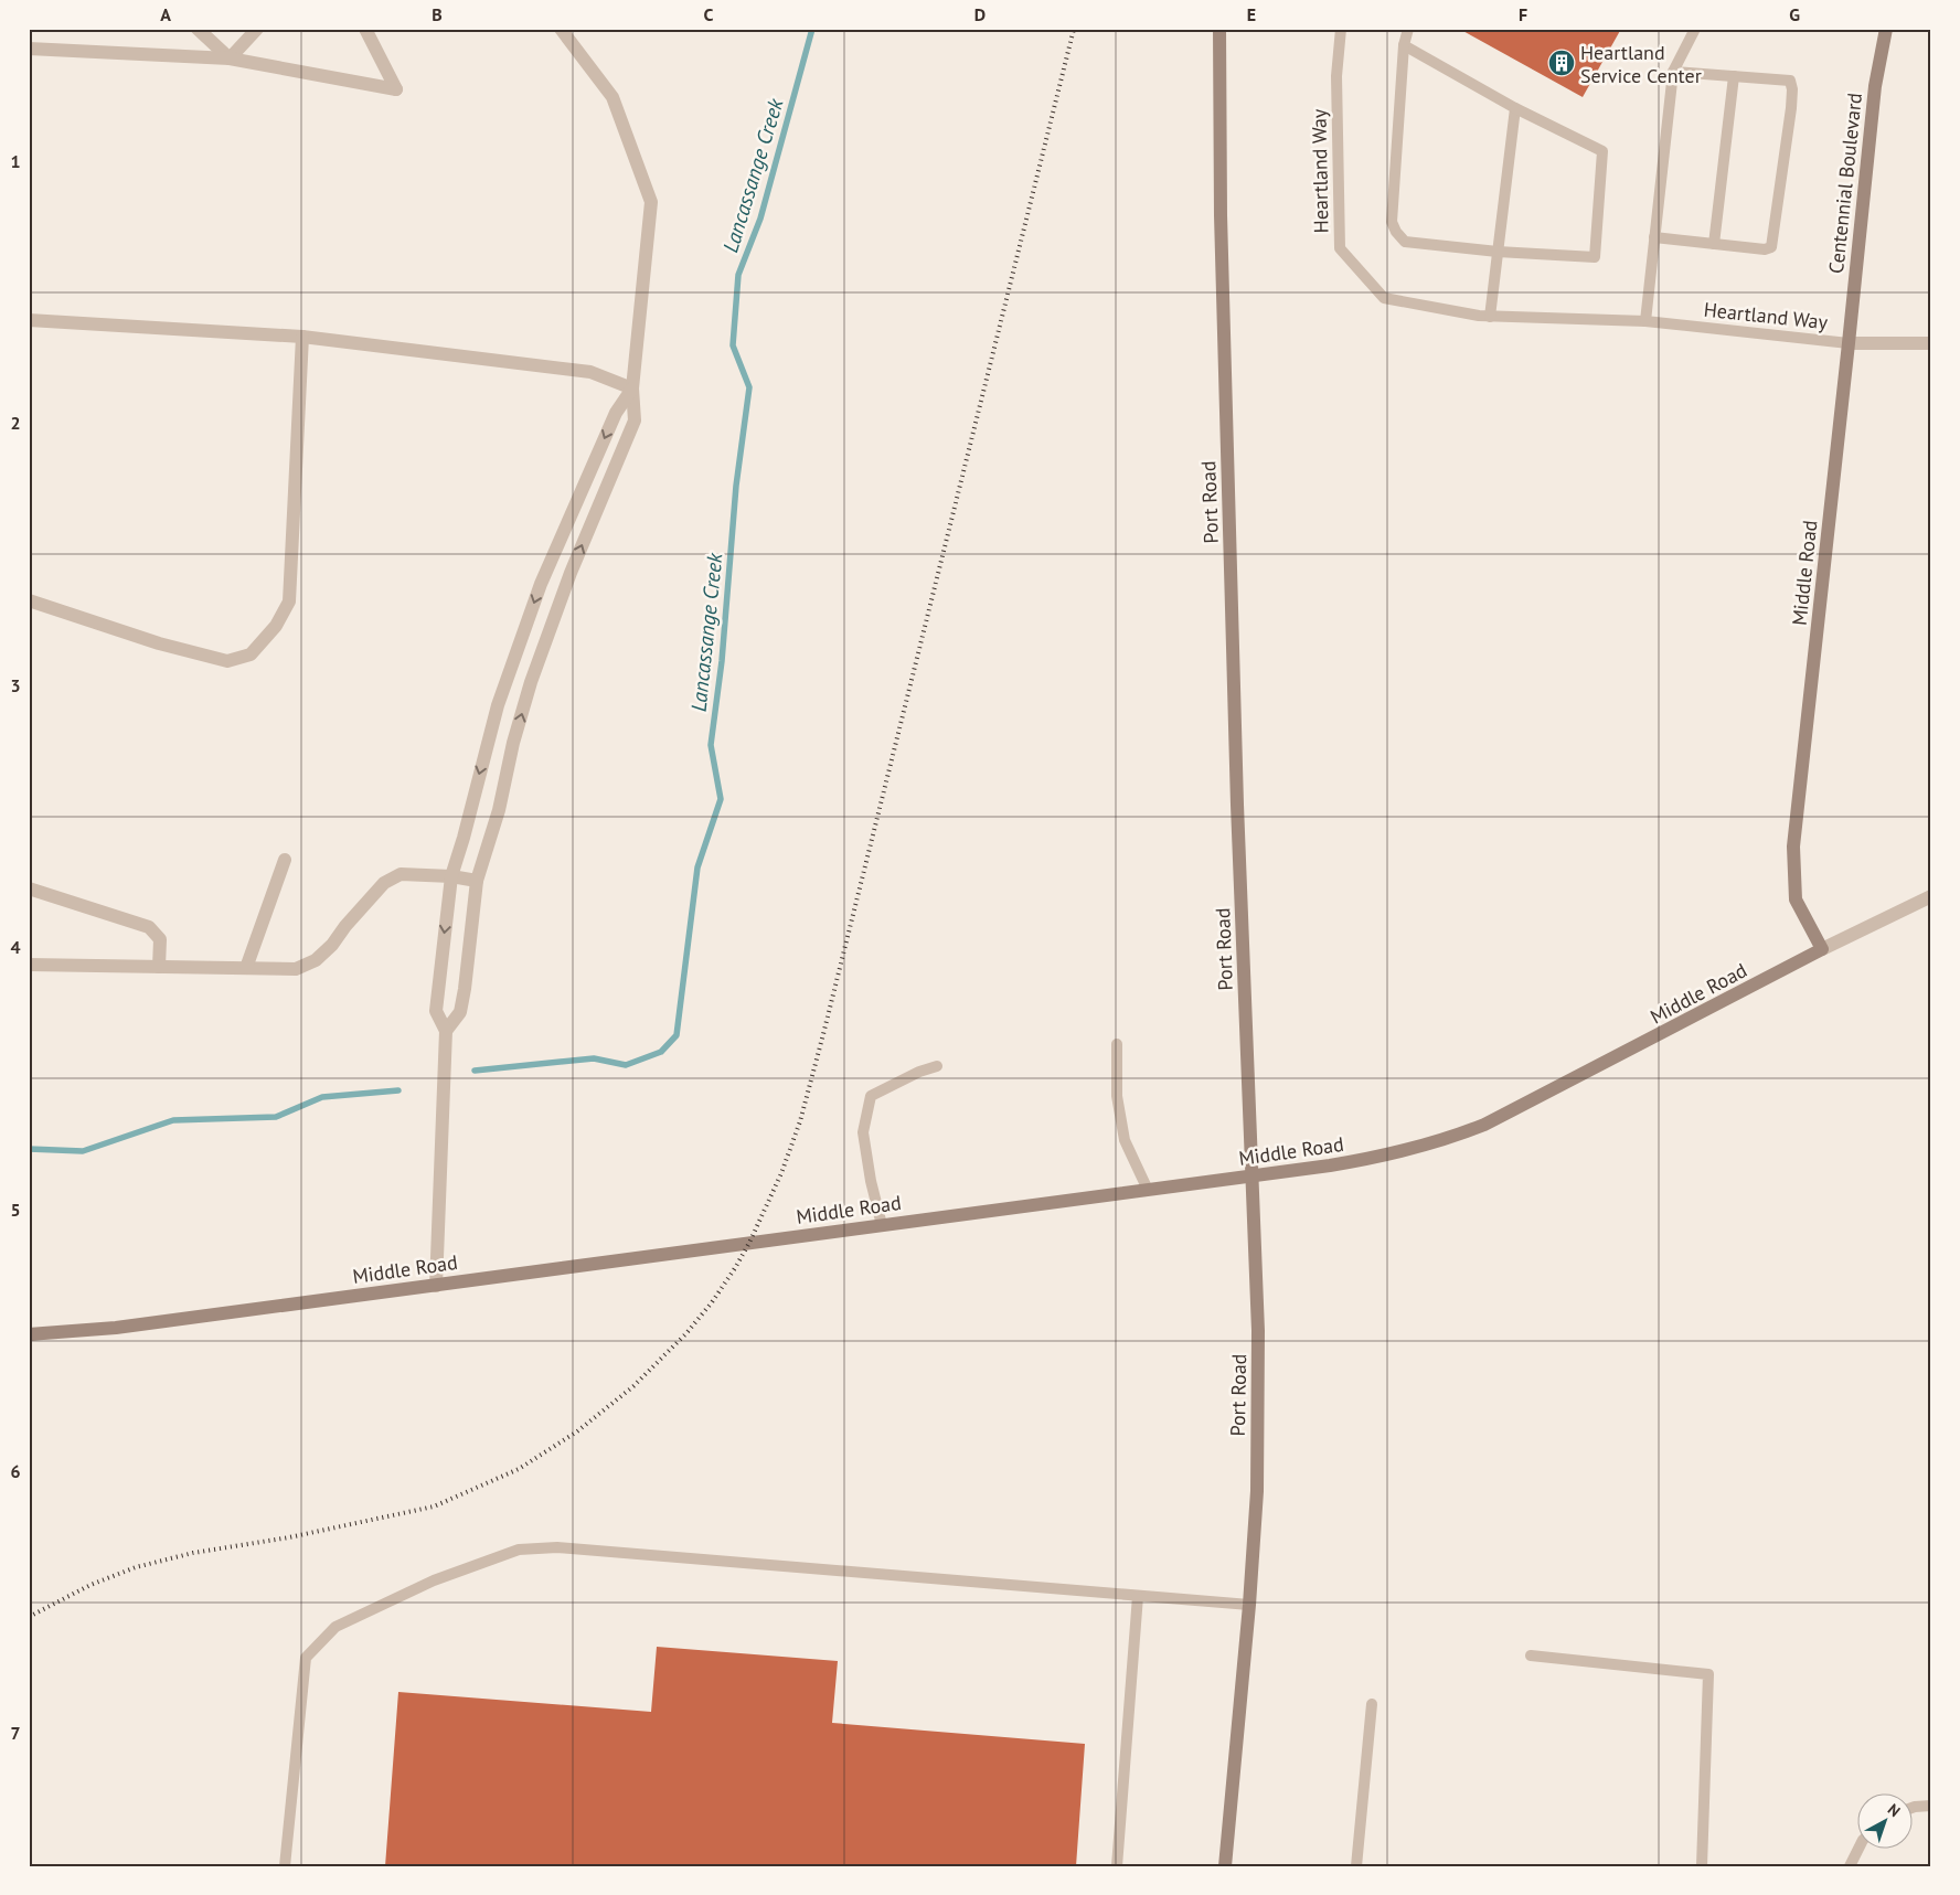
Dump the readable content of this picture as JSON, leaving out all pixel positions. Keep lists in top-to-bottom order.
{
  "streets": {
    "main road": ["Centennial Boulevard", "Port Road", "Middle Road"],
    "lane": ["Heartland Way"]
  },
  "crossings": [
    ["Heartland Way", "Centennial Boulevard"],
    ["Heartland Way", "Middle Road"],
    ["Centennial Boulevard", "Middle Road"],
    ["Port Road", "Middle Road"]
  ],
  "water": ["Lancassange Creek"],
  "places": {
    "building": ["Heartland Service Center"]
  },
  "north": "top right",
  "grid": {
    "columns": [
      "A",
      "B",
      "C",
      "D",
      "E",
      "F",
      "G"
    ],
    "rows": [
      "1",
      "2",
      "3",
      "4",
      "5",
      "6",
      "7"
    ]
  }
}
